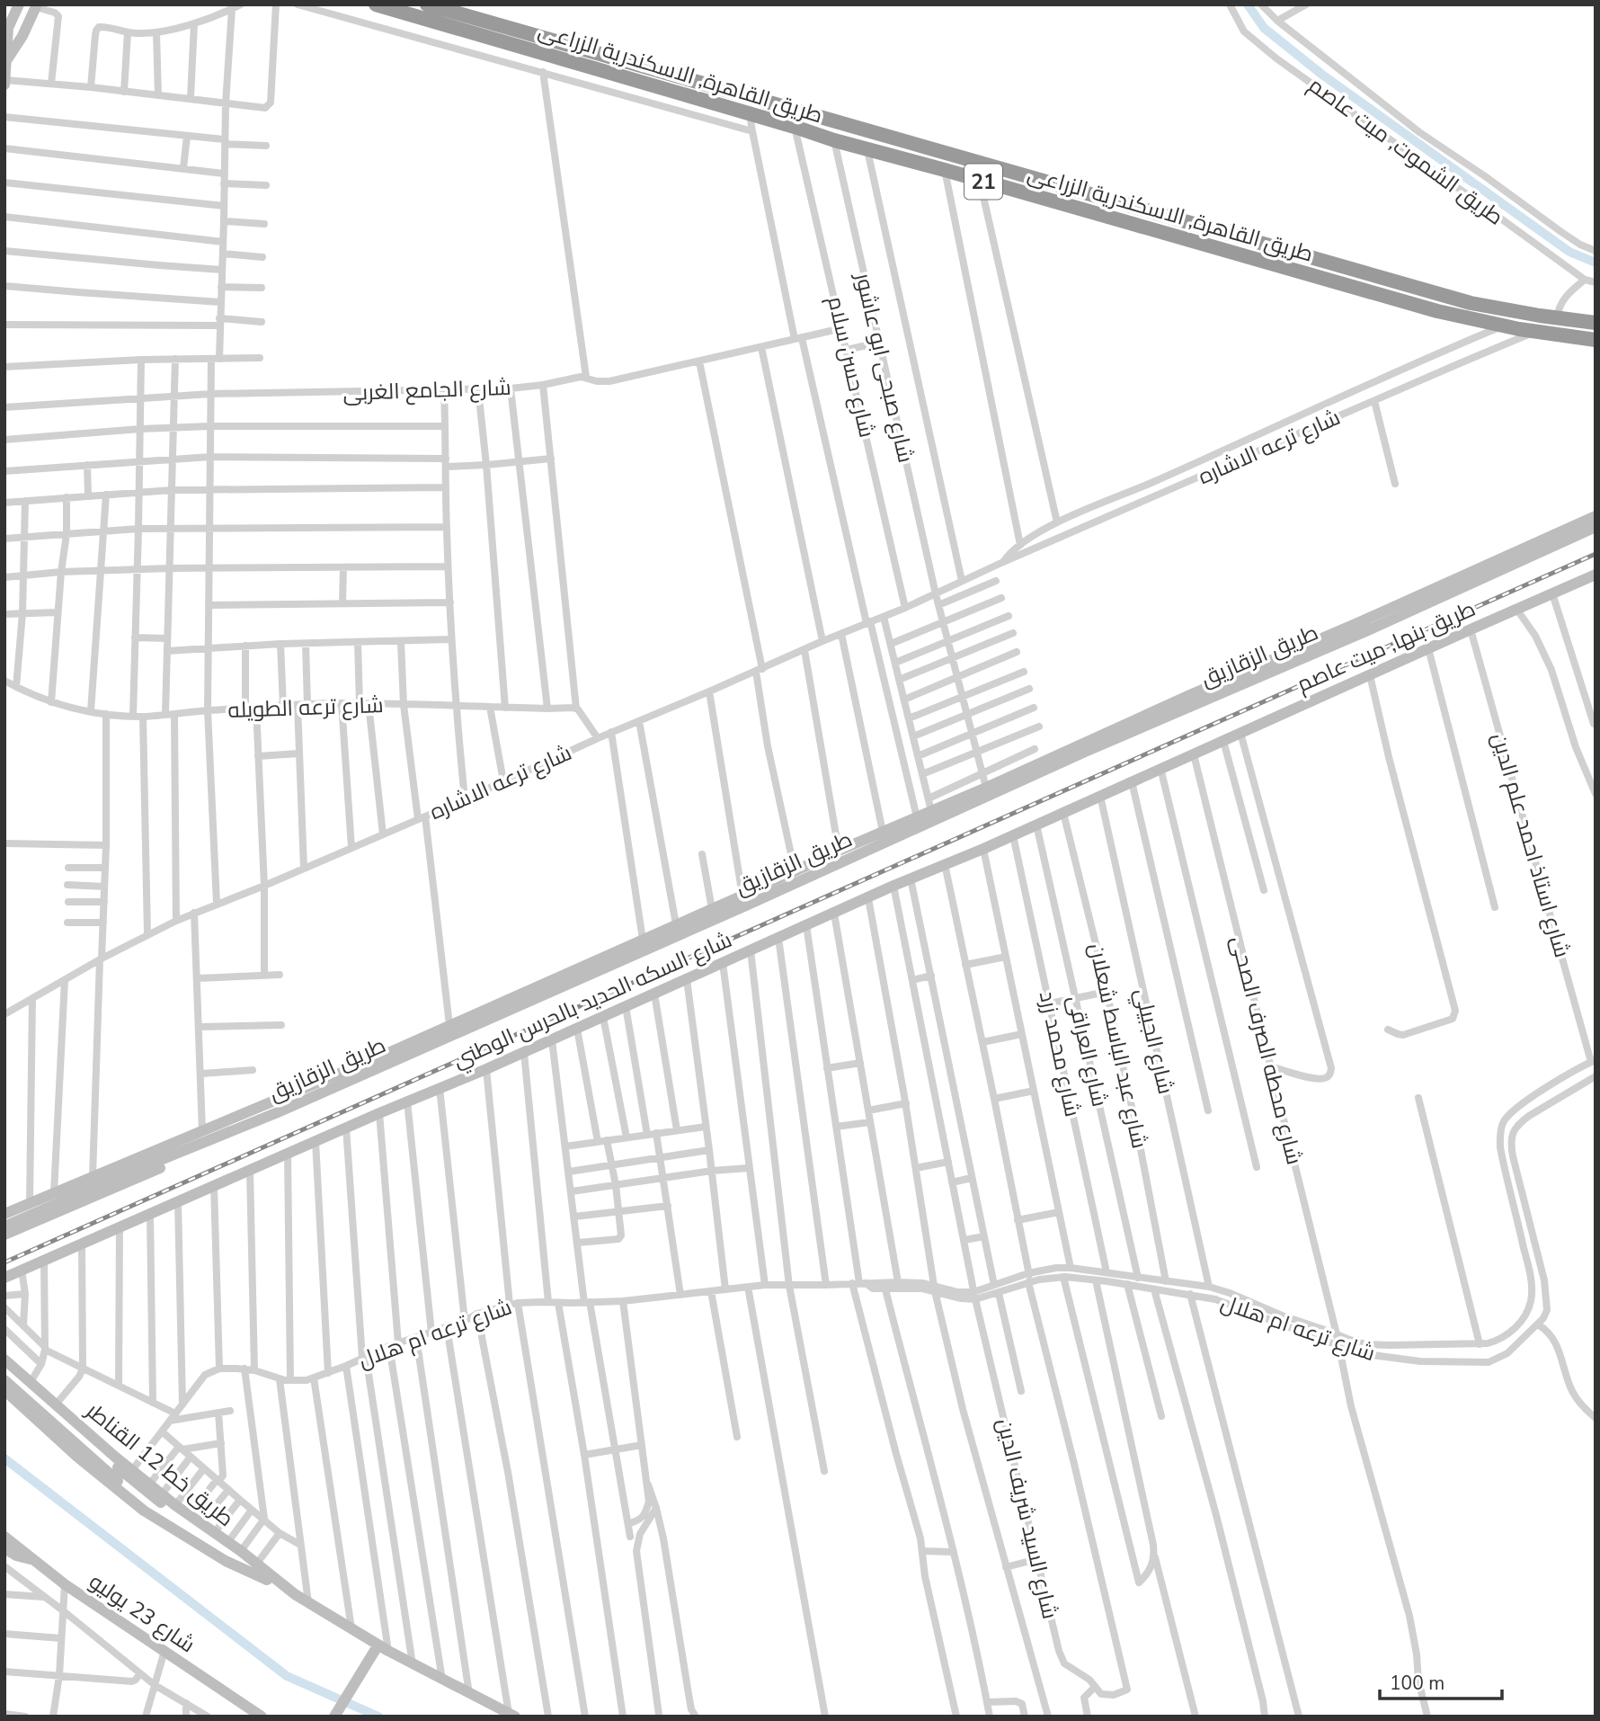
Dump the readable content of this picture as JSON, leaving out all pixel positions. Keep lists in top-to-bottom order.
{
  "streets": {
    "highway": ["طريق القاهرة, الاسكندرية الزراعى", "21"],
    "main road": [
      "طريق بنها, ميت عاصم",
      "طريق الزقازيق",
      "شارع السكه الحديد بالحرس الوطني",
      "طريق خط 12 القناطر",
      "شارع 23 يوليو"
    ],
    "street": [
      "طريق الشموت, ميت عاصم",
      "شارع حسن سلام",
      "شارع صبحى ابو عاشور",
      "شارع الجامع الغربى",
      "شارع ترعه الاشاره",
      "شارع ترعه الطويله",
      "شارع استاذ احمد علم الدين",
      "شارع الجبيلي",
      "شارع عبد الباسط شعلان",
      "شارع محطه الصرف الصحى",
      "شارع العراقى",
      "شارع محمد زرد",
      "شارع ترعه ام هلال",
      "شارع السيد شريف الدين"
    ]
  },
  "crossings": [
    ["طريق القاهرة, الاسكندرية الزراعى", "شارع حسن سلام"],
    ["طريق القاهرة, الاسكندرية الزراعى", "شارع صبحى ابو عاشور"],
    ["طريق القاهرة, الاسكندرية الزراعى", "شارع ترعه الاشاره"],
    ["شارع حسن سلام", "شارع الجامع الغربى"],
    ["شارع حسن سلام", "شارع ترعه الاشاره"],
    ["شارع صبحى ابو عاشور", "شارع ترعه الاشاره"],
    ["شارع صبحى ابو عاشور", "طريق الزقازيق"],
    ["طريق بنها, ميت عاصم", "شارع استاذ احمد علم الدين"],
    ["طريق بنها, ميت عاصم", "شارع السكه الحديد بالحرس الوطني"],
    ["طريق بنها, ميت عاصم", "شارع محطه الصرف الصحى"],
    ["شارع استاذ احمد علم الدين", "شارع ترعه ام هلال"],
    ["شارع السكه الحديد بالحرس الوطني", "شارع الجبيلي"],
    ["شارع السكه الحديد بالحرس الوطني", "شارع عبد الباسط شعلان"],
    ["شارع السكه الحديد بالحرس الوطني", "شارع محطه الصرف الصحى"],
    ["شارع السكه الحديد بالحرس الوطني", "شارع العراقى"],
    ["شارع السكه الحديد بالحرس الوطني", "شارع محمد زرد"],
    ["شارع السكه الحديد بالحرس الوطني", "شارع السيد شريف الدين"],
    ["شارع الجبيلي", "شارع ترعه ام هلال"],
    ["شارع عبد الباسط شعلان", "شارع ترعه ام هلال"],
    ["شارع محطه الصرف الصحى", "شارع ترعه ام هلال"],
    ["شارع العراقى", "شارع ترعه ام هلال"],
    ["شارع محمد زرد", "شارع ترعه ام هلال"],
    ["شارع ترعه ام هلال", "شارع السيد شريف الدين"]
  ],
  "scale_bar": "100 m"
}
